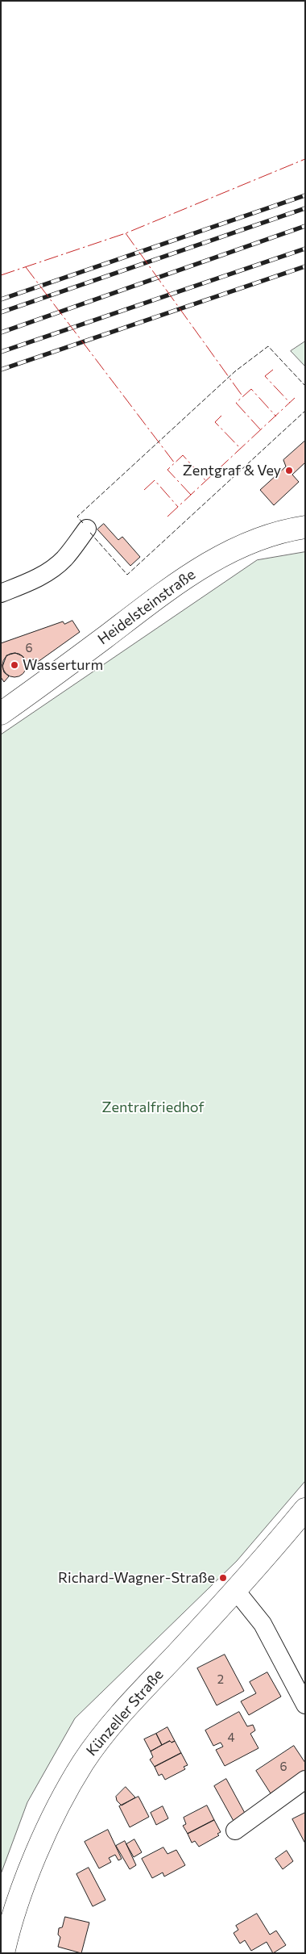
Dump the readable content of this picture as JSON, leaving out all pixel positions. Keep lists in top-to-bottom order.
{
  "streets": {
    "main road": ["Heidelsteinstraße", "Künzeller Straße"]
  },
  "parks": ["Zentralfriedhof"],
  "places": ["Zentgraf & Vey", "Wasserturm", "Richard-Wagner-Straße"],
  "house_numbers": [
    "6",
    "2",
    "4",
    "6"
  ]
}
